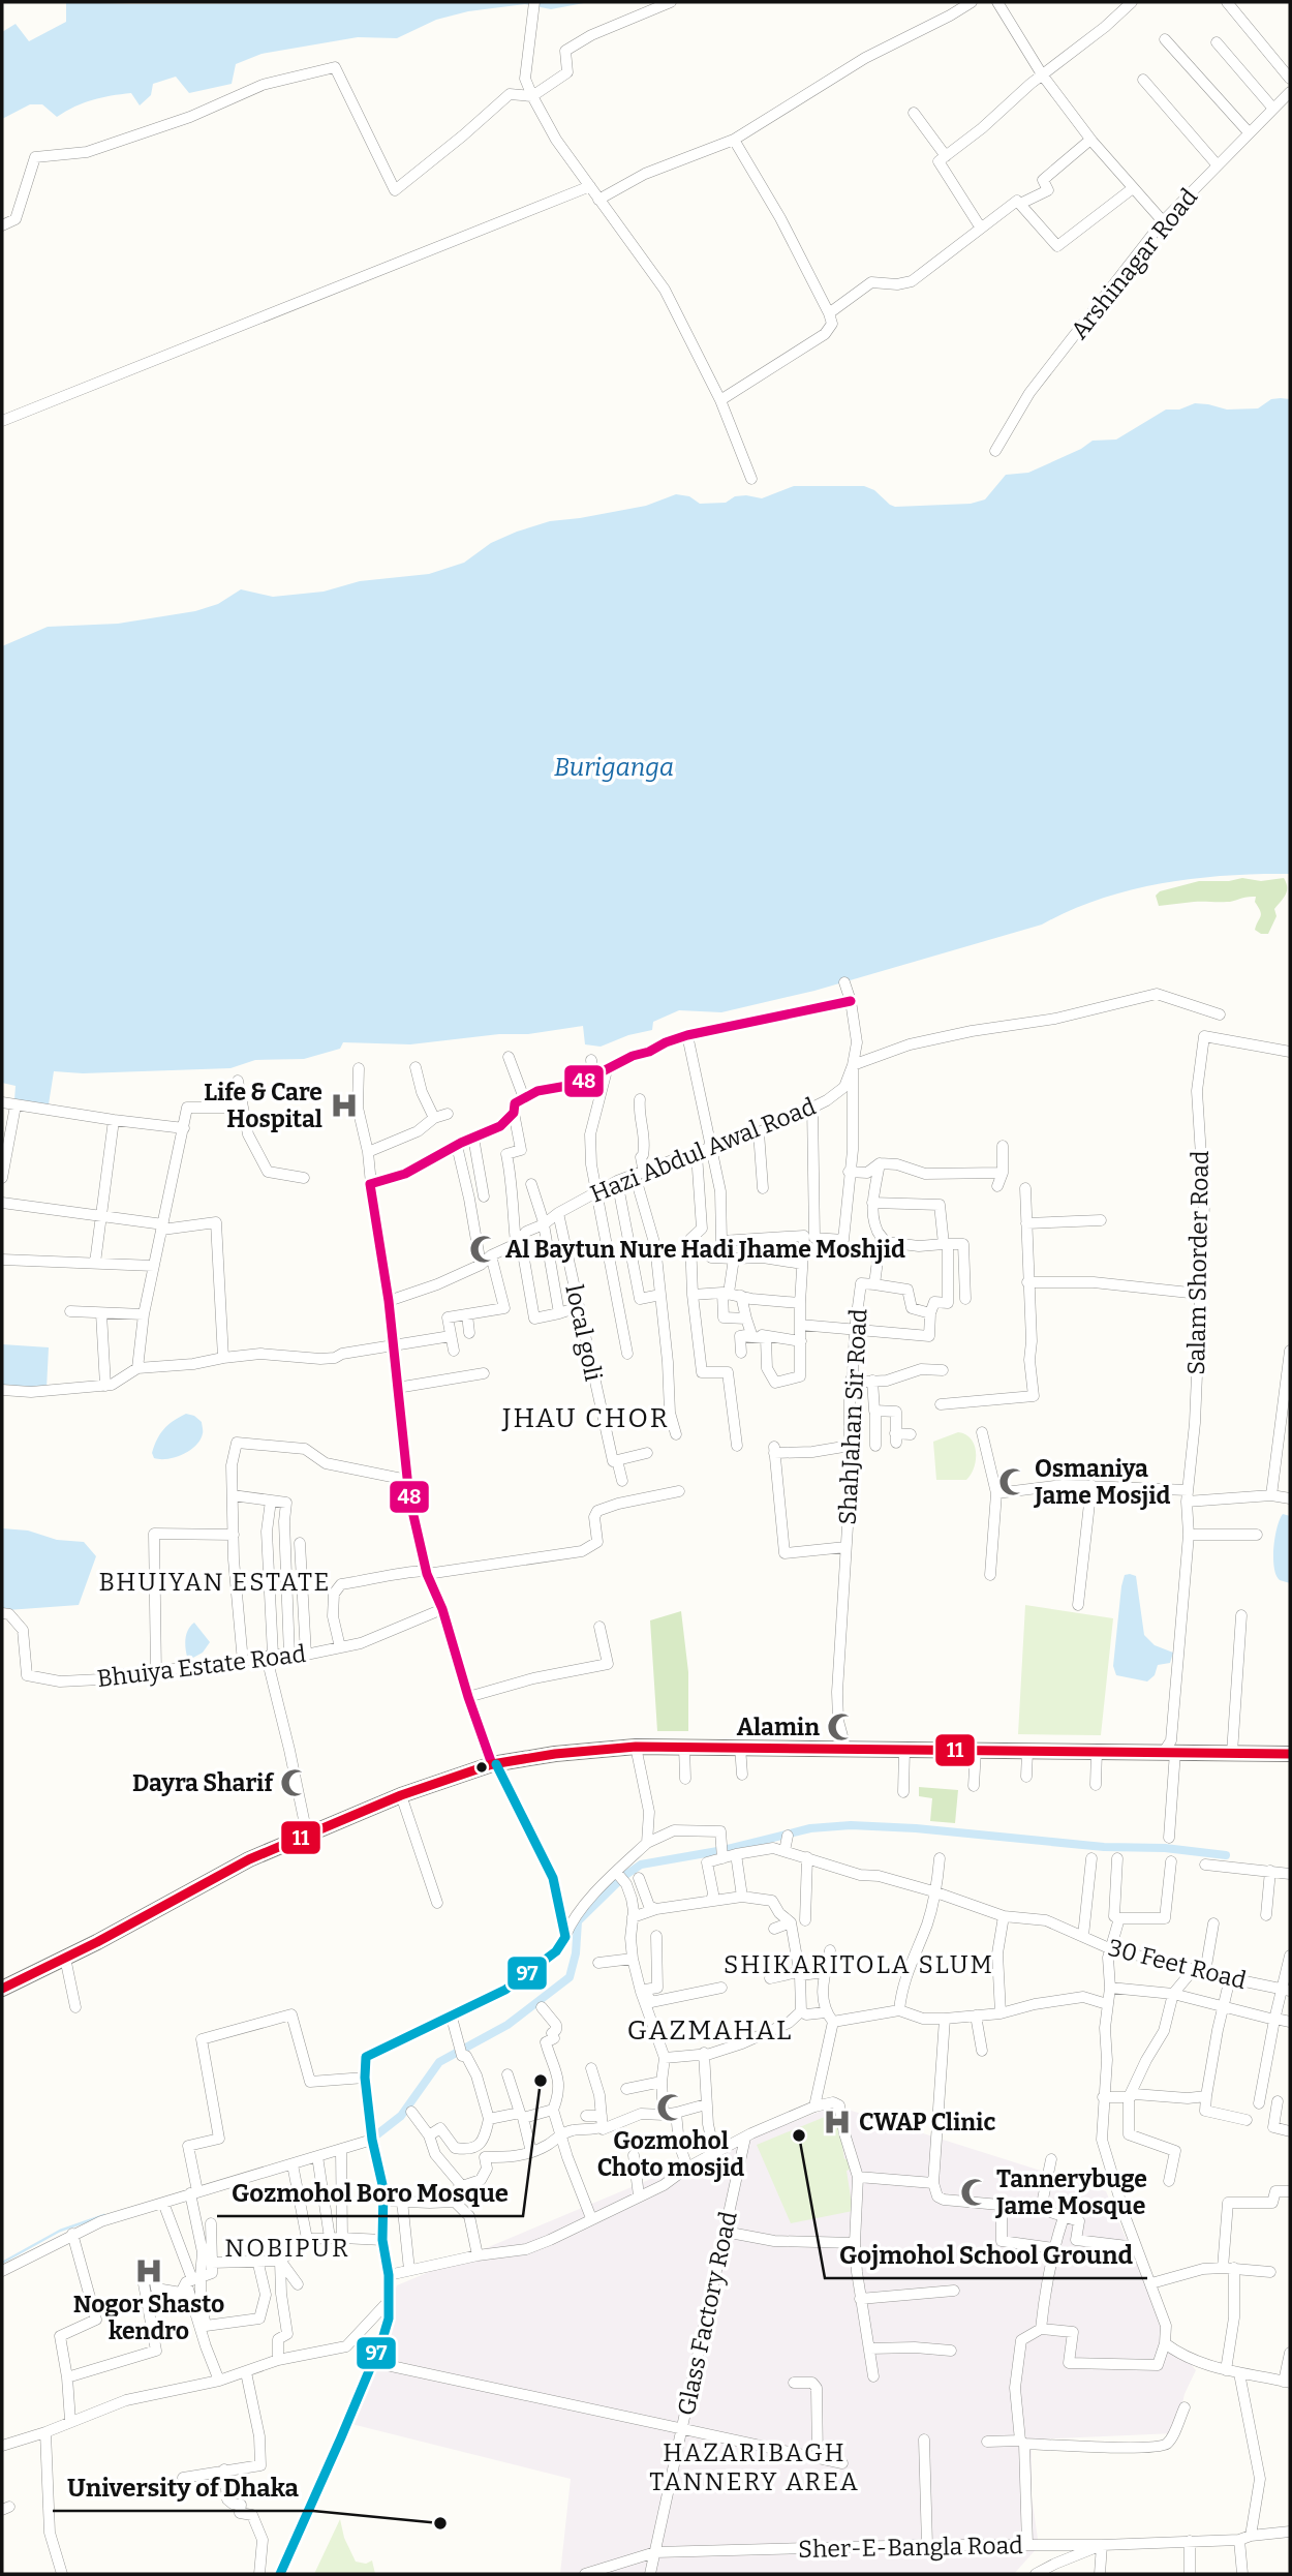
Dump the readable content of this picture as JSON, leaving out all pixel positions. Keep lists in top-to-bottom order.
{
  "streets": {
    "street": [
      "Arshinagar Road",
      "Hazi Abdul Awal Road",
      "Salam Shorder Road",
      "local goli",
      "ShahJahan Sir Road",
      "Bhuiya Estate Road",
      "30 Feet Road",
      "Glass Factory Road",
      "Sher-E-Bangla Road"
    ]
  },
  "crossings": [
    ["Hazi Abdul Awal Road", "local goli"],
    ["Glass Factory Road", "Sher-E-Bangla Road"]
  ],
  "districts": [
    "JHAU CHOR",
    "BHUIYAN ESTATE",
    "SHIKARITOLA SLUM",
    "GAZMAHAL",
    "NOBIPUR",
    "HAZARIBAGH TANNERY AREA"
  ],
  "water": ["Buriganga"],
  "places": {
    "hospital": ["Life & Care Hospital", "CWAP Clinic", "Nogor Shasto kendro"],
    "mosque": [
      "Al Baytun Nure Hadi Jhame Moshjid",
      "Osmaniya Jame Mosjid",
      "Alamin",
      "Dayra Sharif",
      "Gozmohol Choto mosjid",
      "Tannerybuge Jame Mosque"
    ],
    "other": ["Gozmohol Boro Mosque", "Gojmohol School Ground", "University of Dhaka"]
  },
  "lines": ["transit line 48", "transit line 11", "transit line 97"]
}
